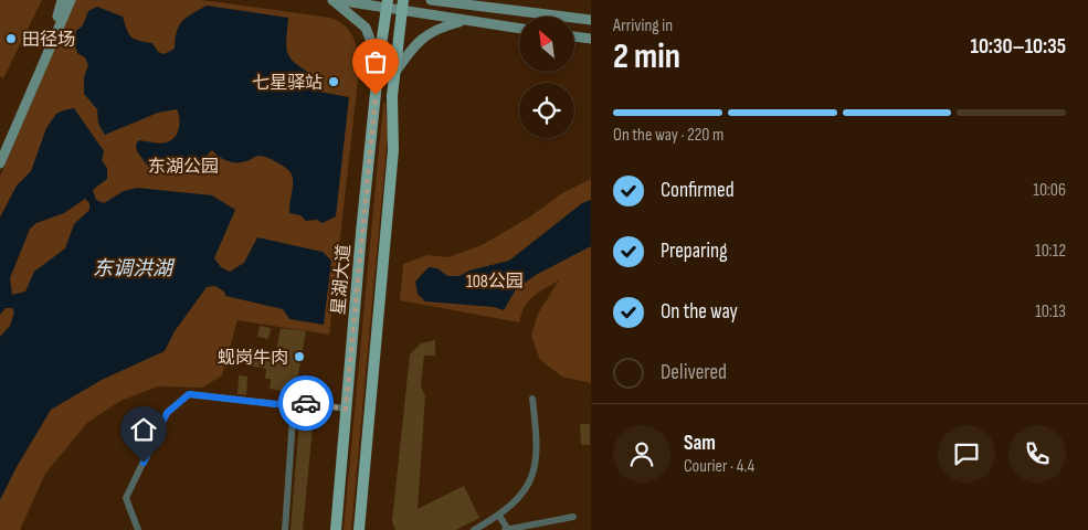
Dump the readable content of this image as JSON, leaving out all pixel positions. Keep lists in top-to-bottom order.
{
  "streets": {
    "main road": ["星湖大道"]
  },
  "water": ["东调洪湖"],
  "parks": ["东湖公园", "108公园"],
  "places": ["田径场", "七星驿站", "蚬岗牛肉"],
  "north": "top left",
  "page": {
    "heading": ["2 min", "Arriving in", "10:30–10:35"],
    "panel": ["Sam", "Courier · 4.4"],
    "bar": "On the way · 220 m",
    "list": [
      ["Confirmed", "10:06"],
      ["Preparing", "10:12"],
      ["On the way", "10:13"],
      "Delivered"
    ]
  }
}
